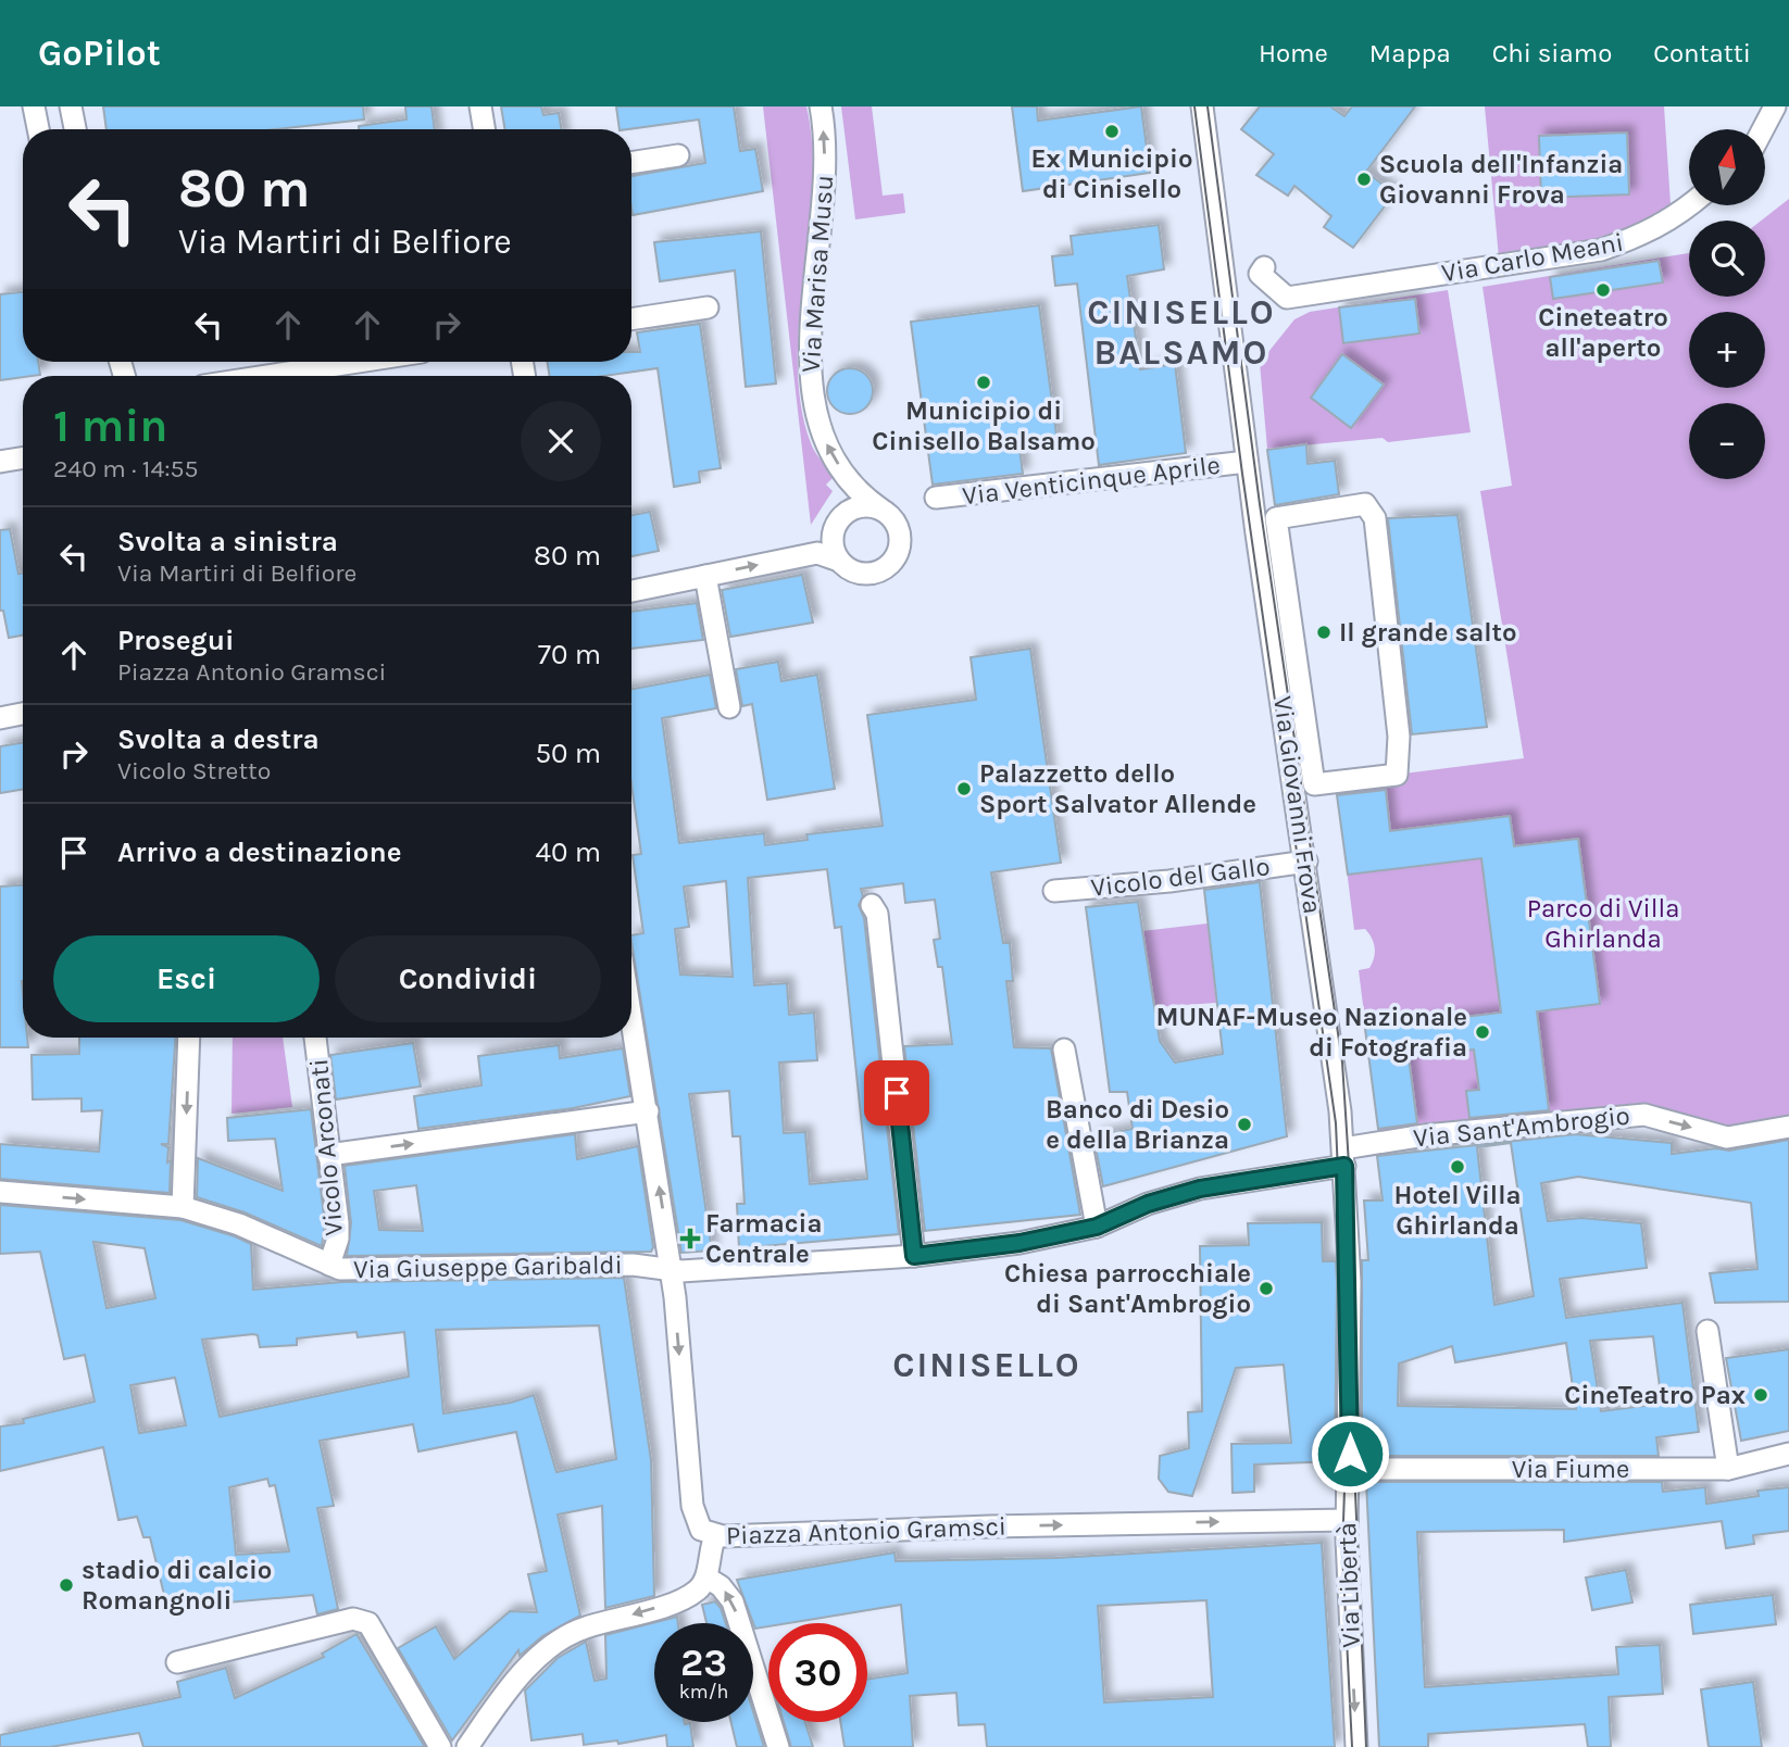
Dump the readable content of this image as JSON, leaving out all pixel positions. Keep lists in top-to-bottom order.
{
  "streets": {
    "street": [
      "Via Carlo Meani",
      "Via Marisa Musu",
      "Via Venticinque Aprile",
      "Via Giovanni Frova",
      "Vicolo del Gallo",
      "Via Sant'Ambrogio",
      "Vicolo Arconati",
      "Via Giuseppe Garibaldi",
      "Via Fiume",
      "Piazza Antonio Gramsci",
      "Via Libertà"
    ]
  },
  "crossings": [
    ["Via Venticinque Aprile", "Via Giovanni Frova"],
    ["Via Giovanni Frova", "Vicolo del Gallo"],
    ["Via Giovanni Frova", "Via Sant'Ambrogio"],
    ["Via Giovanni Frova", "Via Libertà"],
    ["Via Sant'Ambrogio", "Via Libertà"],
    ["Vicolo Arconati", "Via Giuseppe Garibaldi"],
    ["Via Giuseppe Garibaldi", "Piazza Antonio Gramsci"],
    ["Via Fiume", "Via Libertà"],
    ["Piazza Antonio Gramsci", "Via Libertà"]
  ],
  "one_way": ["Via Marisa Musu", "Via Sant'Ambrogio", "Via Libertà"],
  "districts": ["CINISELLO BALSAMO", "CINISELLO"],
  "parks": ["Parco di Villa Ghirlanda"],
  "places": {
    "other": [
      "Ex Municipio di Cinisello",
      "Scuola dell'Infanzia Giovanni Frova",
      "Cineteatro all'aperto",
      "Municipio di Cinisello Balsamo",
      "Il grande salto",
      "Palazzetto dello Sport Salvator Allende",
      "MUNAF-Museo Nazionale di Fotografia",
      "Banco di Desio e della Brianza",
      "Hotel Villa Ghirlanda",
      "Chiesa parrocchiale di Sant'Ambrogio",
      "CineTeatro Pax",
      "stadio di calcio Romangnoli"
    ],
    "health": ["Farmacia Centrale"]
  },
  "north": "top",
  "page": {
    "header": "GoPilot",
    "nav": [
      "Home",
      "Mappa",
      "Chi siamo",
      "Contatti"
    ],
    "map_buttons": ["+", "−"],
    "turn": ["80 m", "Via Martiri di Belfiore"],
    "heading": ["1 min", "240 m · 14:55"],
    "list": [
      {
        "name": "Svolta a sinistra",
        "note": "Via Martiri di Belfiore",
        "value": "80 m"
      },
      {
        "name": "Prosegui",
        "note": "Piazza Antonio Gramsci",
        "value": "70 m"
      },
      {
        "name": "Svolta a destra",
        "note": "Vicolo Stretto",
        "value": "50 m"
      },
      {
        "name": "Arrivo a destinazione",
        "value": "40 m"
      }
    ],
    "buttons": ["Esci", "Condividi"],
    "speed": "23 km/h",
    "limit": "30"
  }
}
